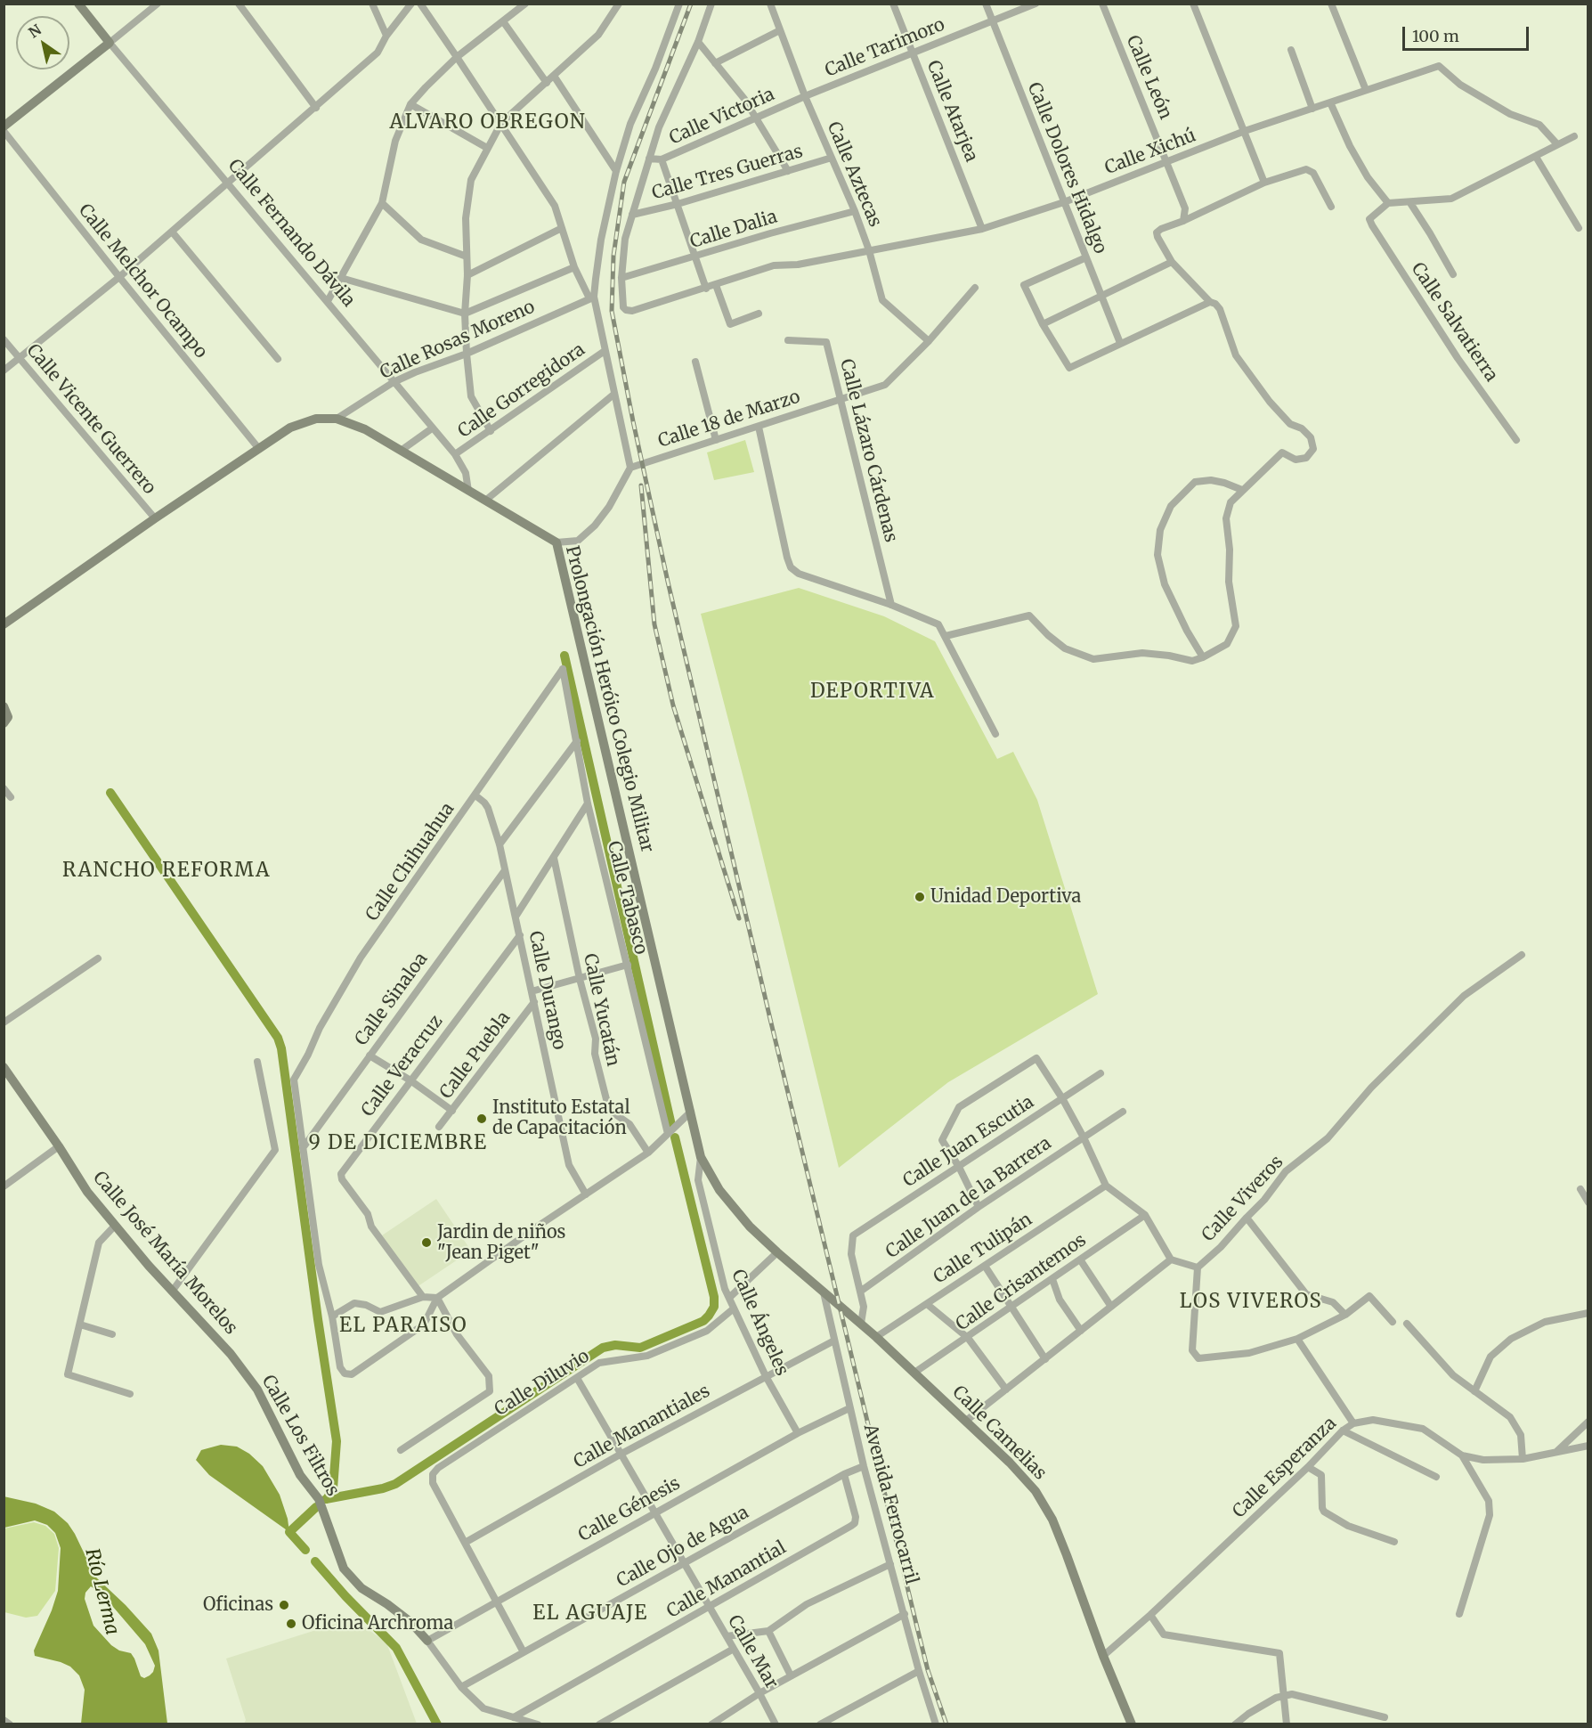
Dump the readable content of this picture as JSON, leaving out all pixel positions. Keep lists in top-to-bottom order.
{
  "streets": {
    "street": [
      "Calle Tarimoro",
      "Calle León",
      "Calle Atarjea",
      "Calle Victoria",
      "Calle Xichú",
      "Calle Dolores Hidalgo",
      "Calle Tres Guerras",
      "Calle Aztecas",
      "Calle Dalia",
      "Calle Fernando Dávila",
      "Calle Melchor Ocampo",
      "Calle Salvatierra",
      "Calle Rosas Moreno",
      "Calle Gorregidora",
      "Calle Vicente Guerrero",
      "Calle 18 de Marzo",
      "Calle Lázaro Cárdenas",
      "Prolongación Heróico Colegio Militar",
      "Calle Chihuahua",
      "Calle Tabasco",
      "Calle Durango",
      "Calle Sinaloa",
      "Calle Yucatán",
      "Calle Puebla",
      "Calle Veracruz",
      "Calle Juan Escutia",
      "Calle Juan de la Barrera",
      "Calle Viveros",
      "Calle Tulipán",
      "Calle José María Morelos",
      "Calle Crisantemos",
      "Calle Ángeles",
      "Calle Diluvio",
      "Calle Manantiales",
      "Calle Camelias",
      "Calle Los Filtros",
      "Calle Esperanza",
      "Avenida Ferrocarril",
      "Calle Génesis",
      "Calle Ojo de Agua",
      "Calle Manantial",
      "Calle Mar"
    ]
  },
  "crossings": [
    ["Calle Tarimoro", "Calle Atarjea"],
    ["Calle Tarimoro", "Calle Victoria"],
    ["Calle Tarimoro", "Calle Dolores Hidalgo"],
    ["Calle Tarimoro", "Calle Aztecas"],
    ["Calle León", "Calle Xichú"],
    ["Calle Atarjea", "Calle Xichú"],
    ["Calle Victoria", "Calle Aztecas"],
    ["Calle Xichú", "Calle Dolores Hidalgo"],
    ["Calle Xichú", "Calle Aztecas"],
    ["Calle Xichú", "Calle Dalia"],
    ["Calle Tres Guerras", "Calle Aztecas"],
    ["Calle Aztecas", "Calle Dalia"],
    ["Calle Aztecas", "Calle 18 de Marzo"],
    ["Calle Fernando Dávila", "Calle Rosas Moreno"],
    ["Calle Fernando Dávila", "Calle Gorregidora"],
    ["Calle Fernando Dávila", "Prolongación Heróico Colegio Militar"],
    ["Calle Melchor Ocampo", "Prolongación Heróico Colegio Militar"],
    ["Calle Rosas Moreno", "Prolongación Heróico Colegio Militar"],
    ["Calle Vicente Guerrero", "Prolongación Heróico Colegio Militar"],
    ["Calle 18 de Marzo", "Calle Lázaro Cárdenas"],
    ["Prolongación Heróico Colegio Militar", "Calle Ángeles"],
    ["Prolongación Heróico Colegio Militar", "Calle Camelias"],
    ["Prolongación Heróico Colegio Militar", "Avenida Ferrocarril"],
    ["Calle Chihuahua", "Calle Tabasco"],
    ["Calle Chihuahua", "Calle Durango"],
    ["Calle Chihuahua", "Calle Sinaloa"],
    ["Calle Durango", "Calle Sinaloa"],
    ["Calle Durango", "Calle Puebla"],
    ["Calle Durango", "Calle Veracruz"],
    ["Calle Juan Escutia", "Calle Juan de la Barrera"],
    ["Calle Tulipán", "Calle Camelias"],
    ["Calle José María Morelos", "Calle Los Filtros"],
    ["Calle Crisantemos", "Calle Camelias"],
    ["Calle Ángeles", "Calle Diluvio"],
    ["Calle Ángeles", "Calle Manantiales"],
    ["Calle Ángeles", "Calle Génesis"],
    ["Calle Diluvio", "Calle Manantiales"],
    ["Calle Diluvio", "Calle Mar"],
    ["Calle Manantiales", "Avenida Ferrocarril"],
    ["Calle Manantiales", "Calle Mar"],
    ["Calle Camelias", "Calle Esperanza"],
    ["Calle Los Filtros", "Calle Génesis"],
    ["Calle Los Filtros", "Calle Ojo de Agua"],
    ["Calle Los Filtros", "Calle Manantial"],
    ["Avenida Ferrocarril", "Calle Génesis"],
    ["Avenida Ferrocarril", "Calle Ojo de Agua"],
    ["Calle Génesis", "Calle Mar"],
    ["Calle Ojo de Agua", "Calle Manantial"],
    ["Calle Ojo de Agua", "Calle Mar"],
    ["Calle Manantial", "Calle Mar"]
  ],
  "districts": [
    "ALVARO OBREGON",
    "DEPORTIVA",
    "RANCHO REFORMA",
    "9 DE DICIEMBRE",
    "LOS VIVEROS",
    "EL PARAISO",
    "EL AGUAJE"
  ],
  "water": ["Río Lerma"],
  "places": [
    "Unidad Deportiva",
    "Instituto Estatal de Capacitación",
    "Jardin de niños \"Jean Piget\"",
    "Oficinas",
    "Oficina Archroma"
  ],
  "scale_bar": "100 m",
  "north": "top left"
}
